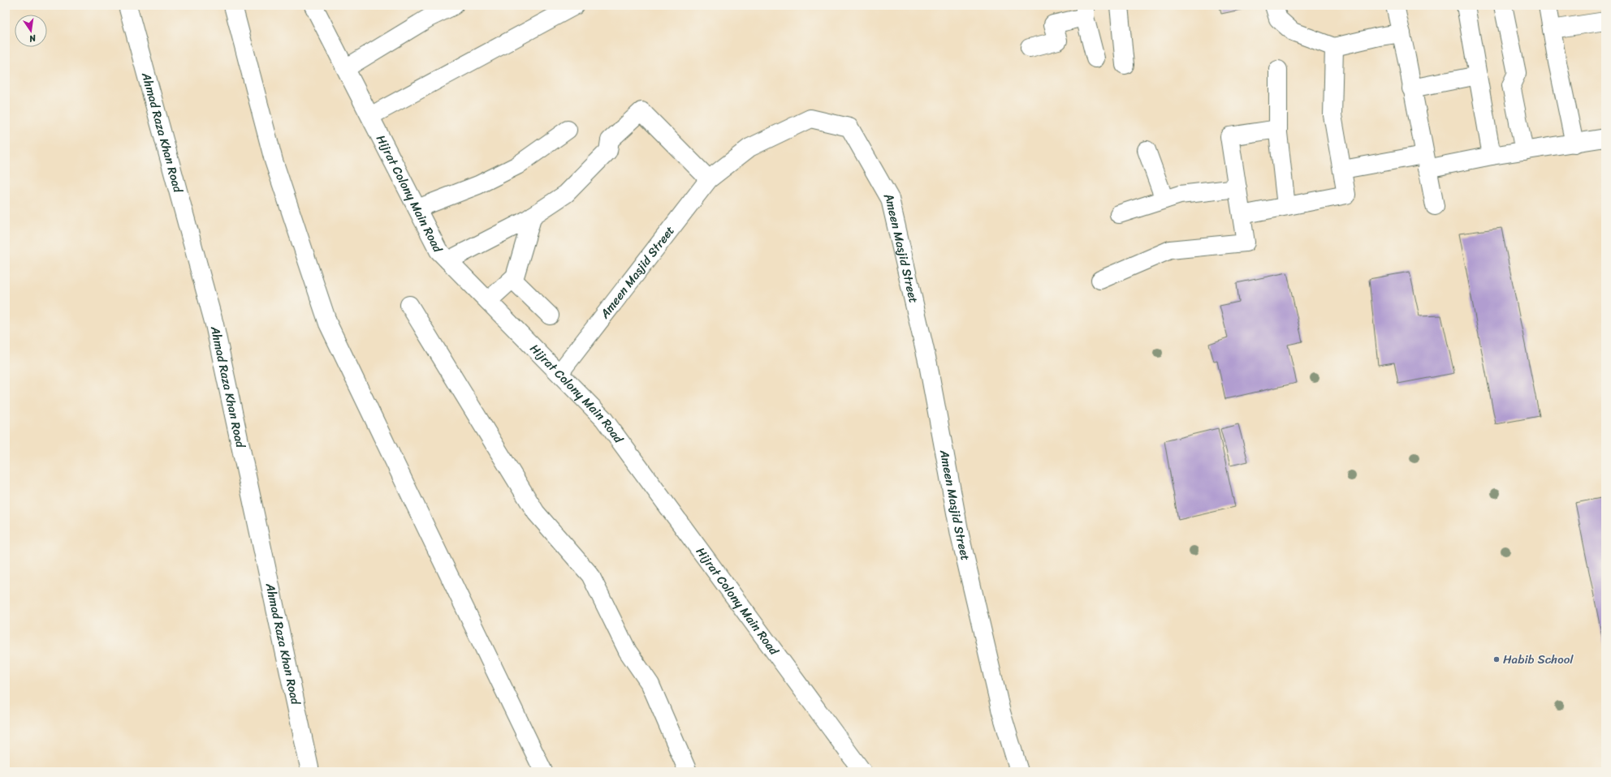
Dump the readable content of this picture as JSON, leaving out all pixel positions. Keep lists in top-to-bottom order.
{
  "streets": {
    "street": ["Ahmad Raza Khan Road", "Hijrat Colony Main Road", "Ameen Masjid Street"]
  },
  "crossings": [
    ["Hijrat Colony Main Road", "Ameen Masjid Street"]
  ],
  "places": ["Habib School"],
  "north": "bottom"
}
